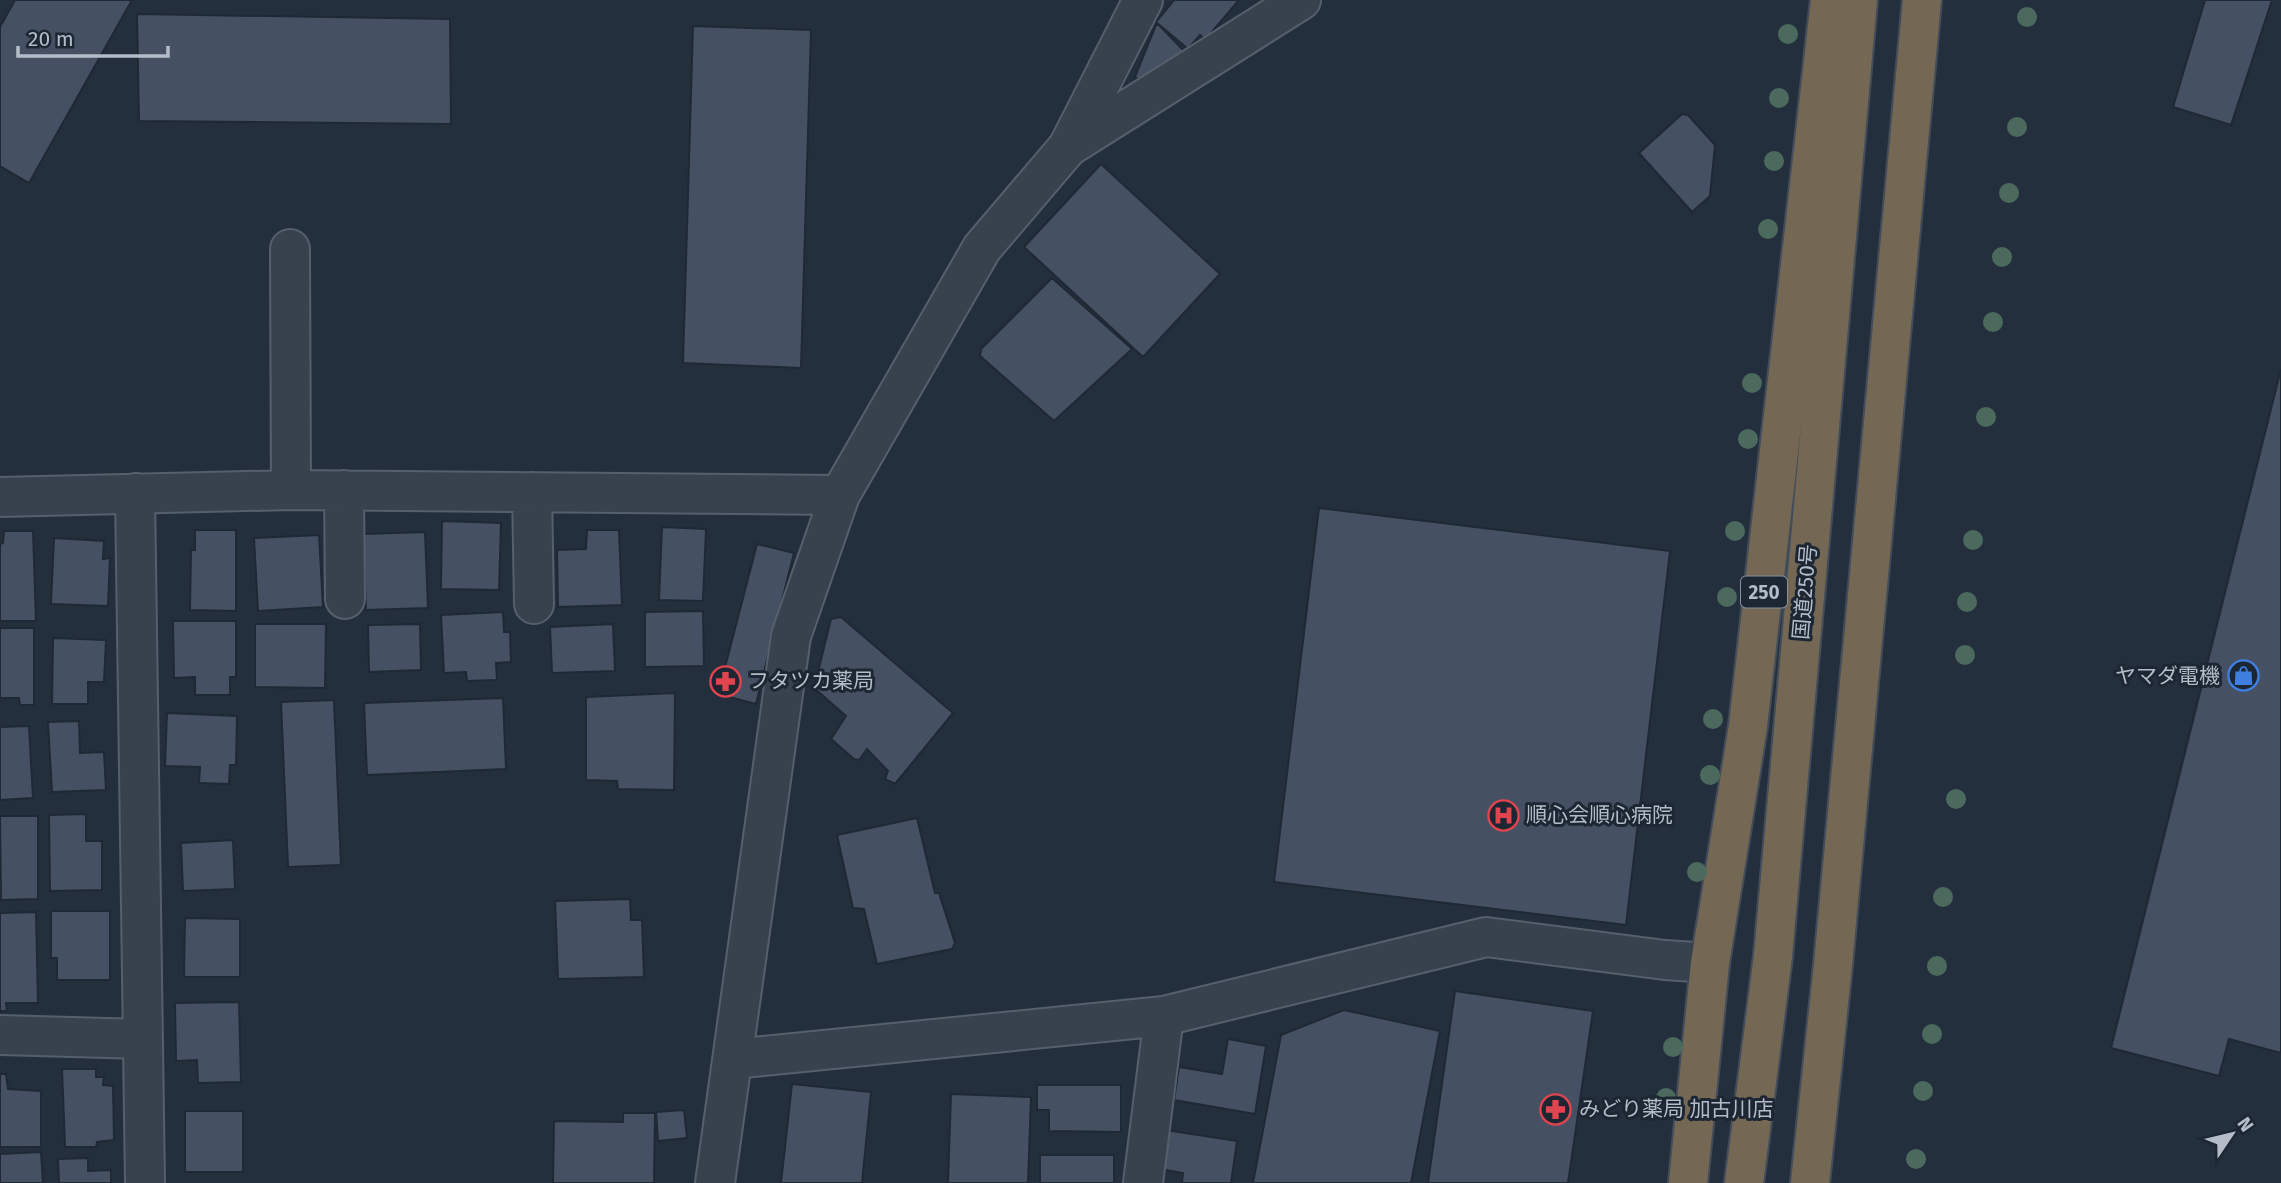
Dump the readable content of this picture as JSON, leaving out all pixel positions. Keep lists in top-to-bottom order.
{
  "streets": {
    "highway": ["250", "国道250号"]
  },
  "places": {
    "shop": ["ヤマダ電機"],
    "pharmacy": ["フタツカ薬局", "みどり薬局 加古川店"],
    "hospital": ["順心会順心病院"]
  },
  "scale_bar": "20 m",
  "north": "top right"
}
